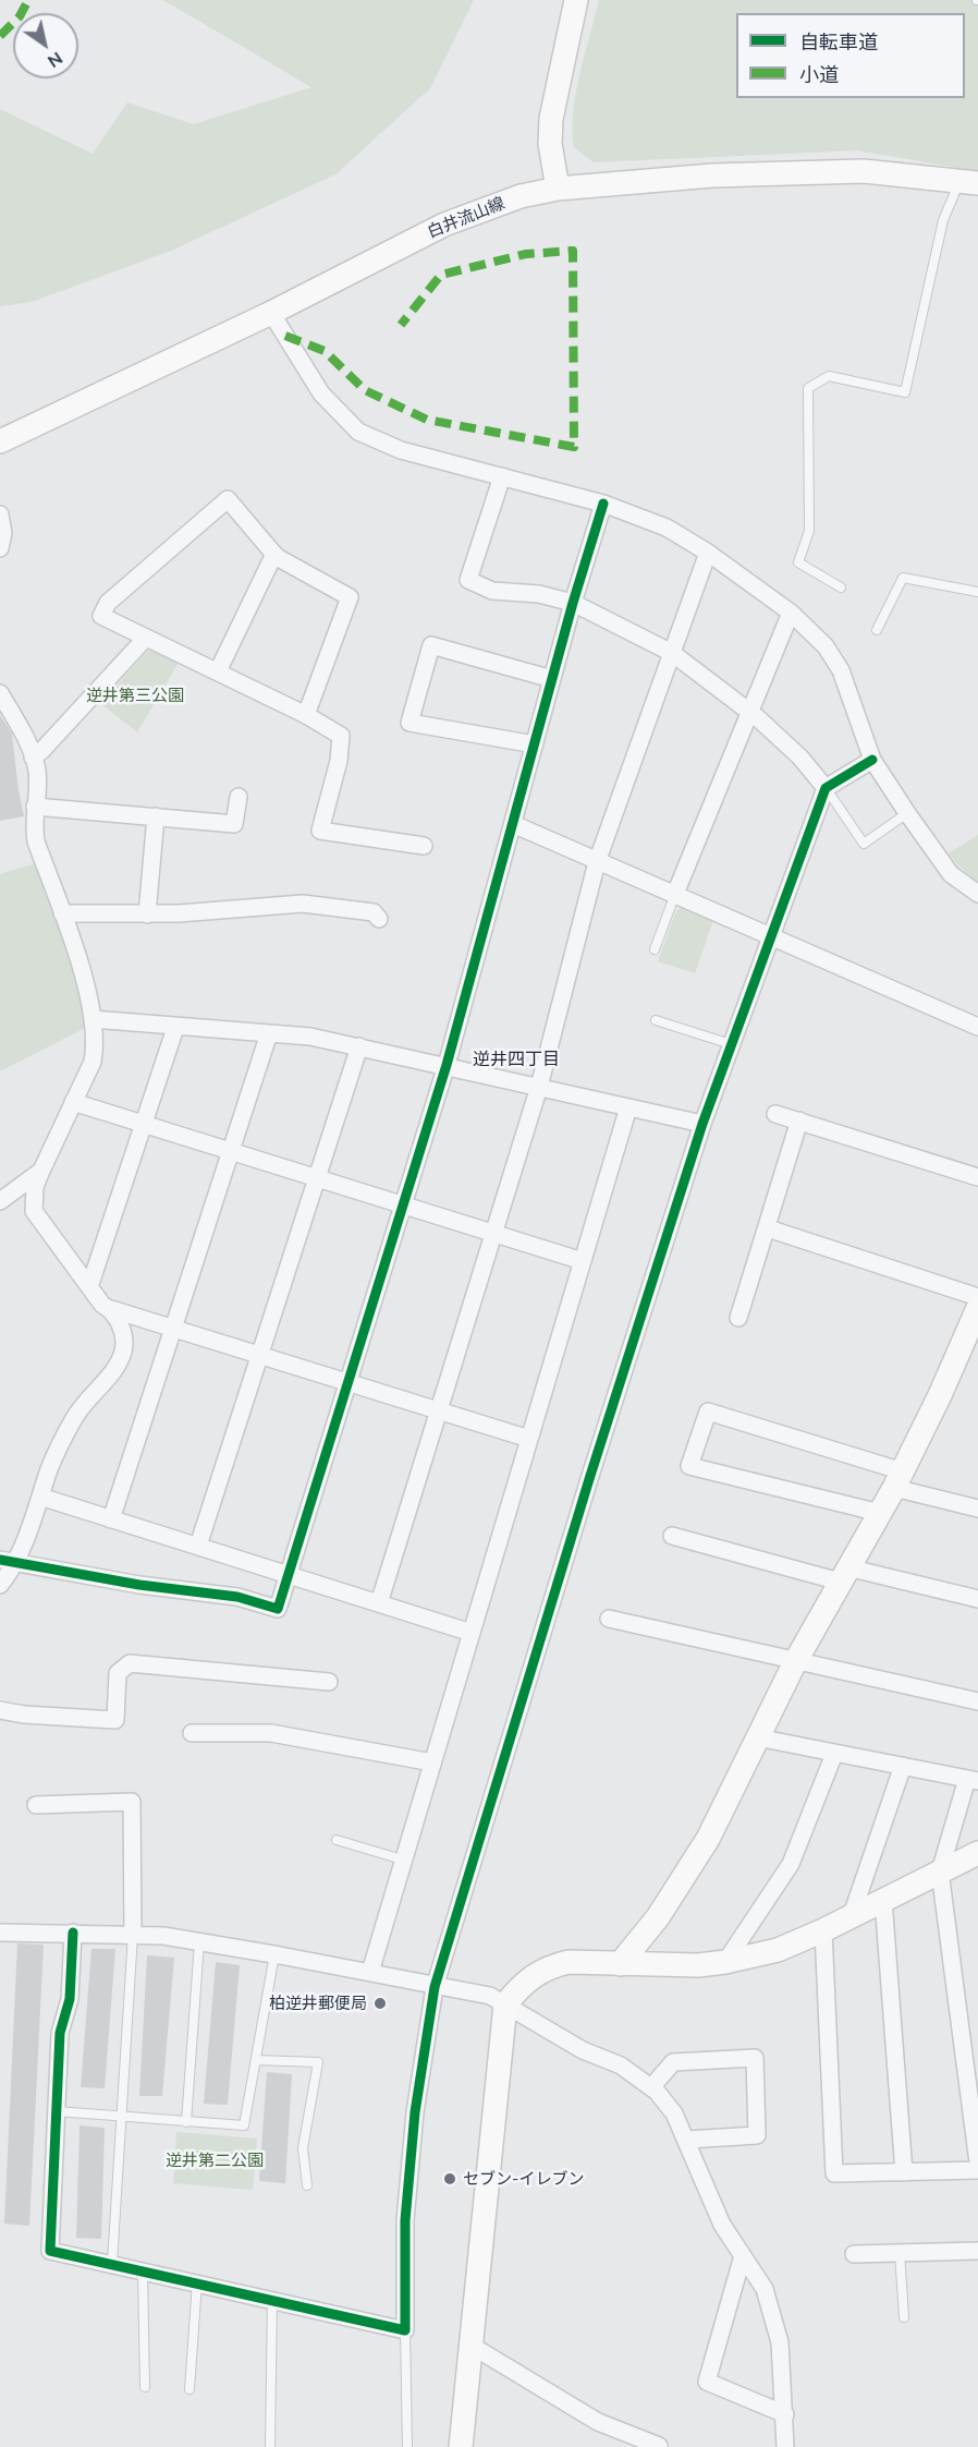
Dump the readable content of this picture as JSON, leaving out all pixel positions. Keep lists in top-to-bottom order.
{
  "streets": {
    "street": ["白井流山線"]
  },
  "districts": ["逆井四丁目"],
  "parks": ["逆井第三公園", "逆井第二公園"],
  "places": ["柏逆井郵便局", "セブン-イレブン"],
  "legend": ["自転車道", "小道"],
  "north": "bottom right"
}
